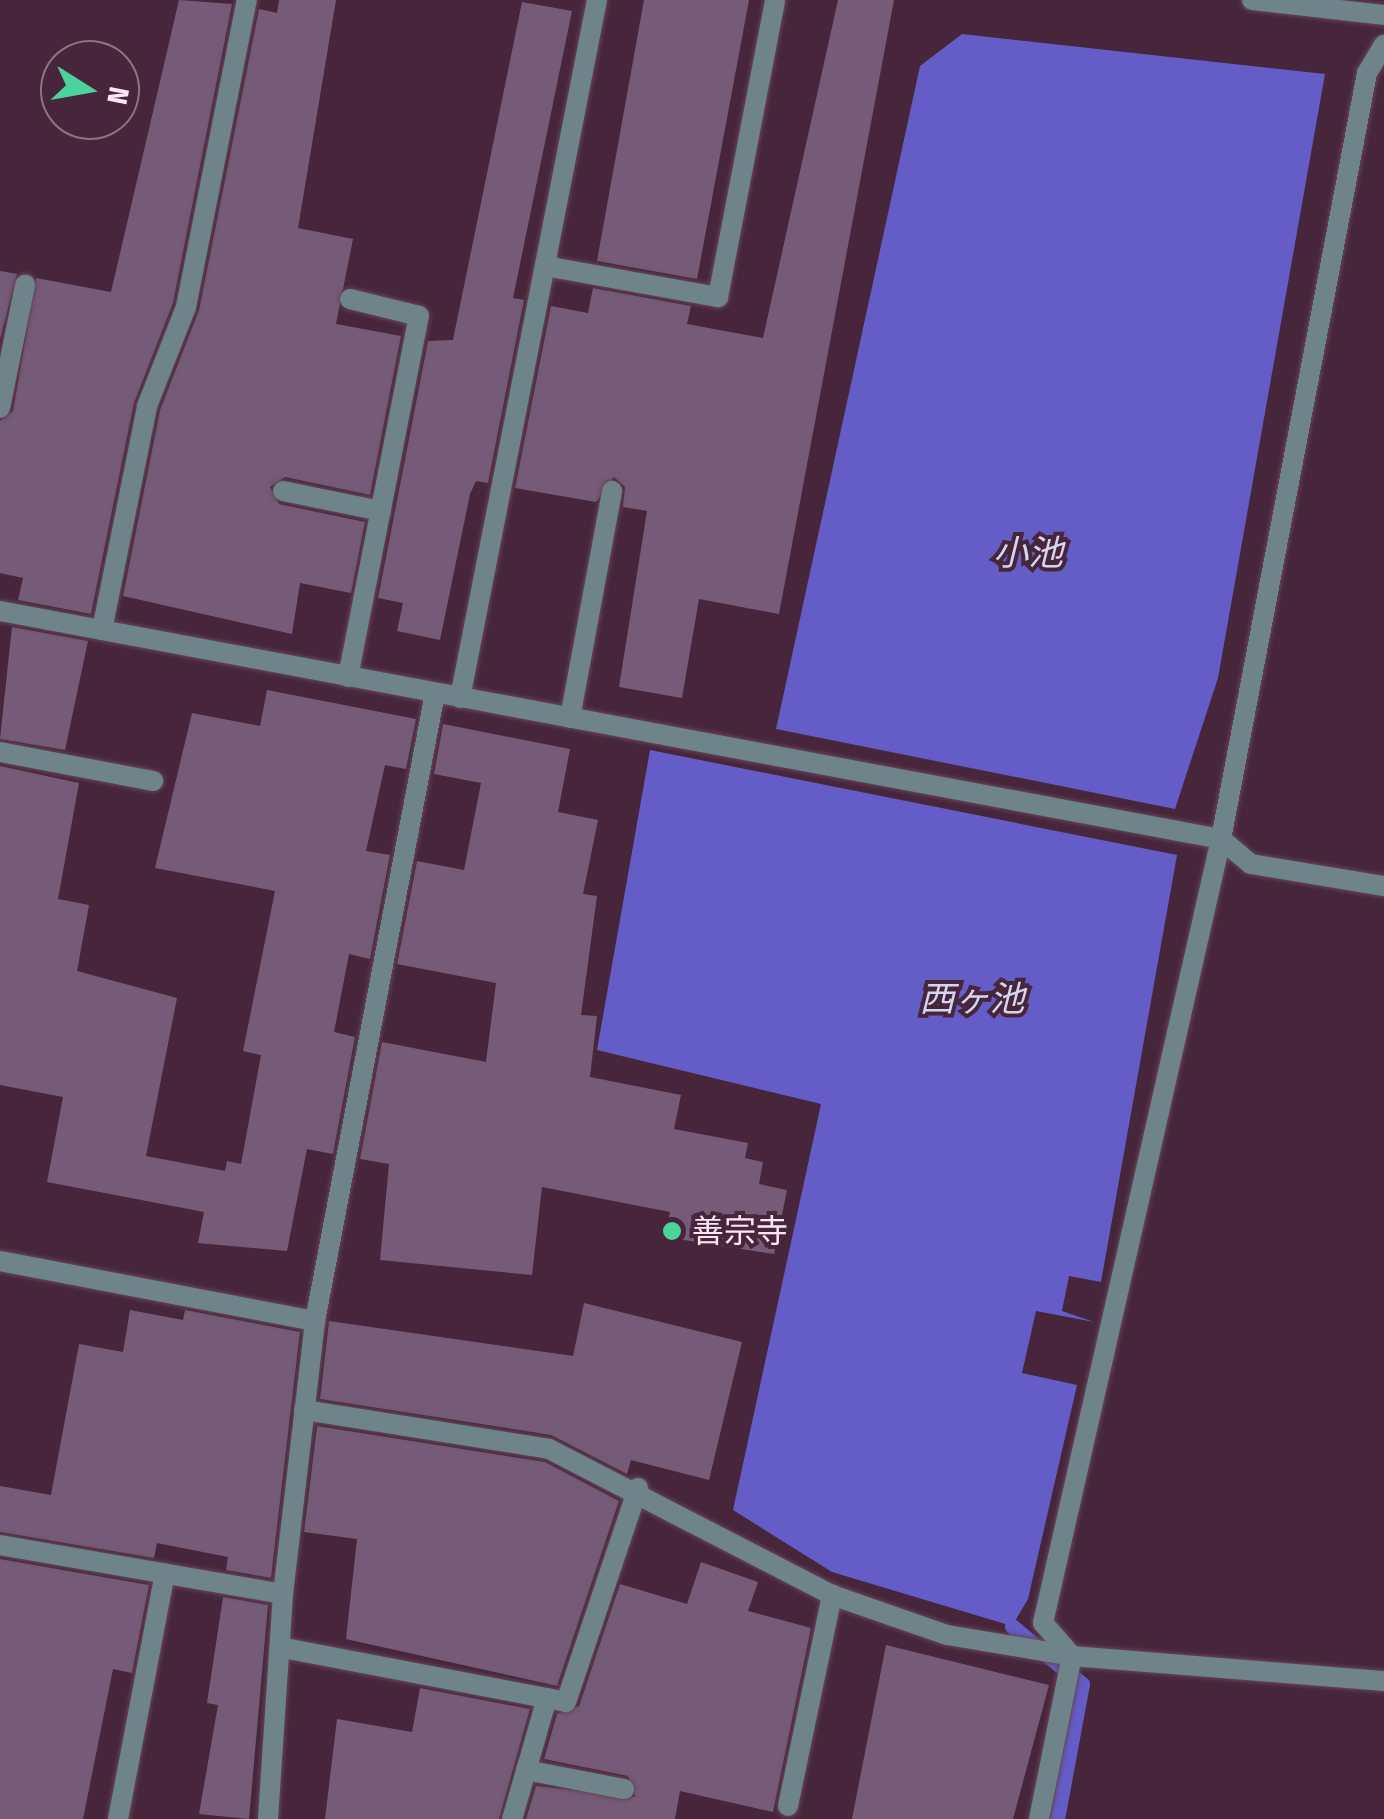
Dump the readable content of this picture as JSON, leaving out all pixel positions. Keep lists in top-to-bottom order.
{
  "water": ["小池", "西ヶ池"],
  "places": ["善宗寺"],
  "north": "right"
}
